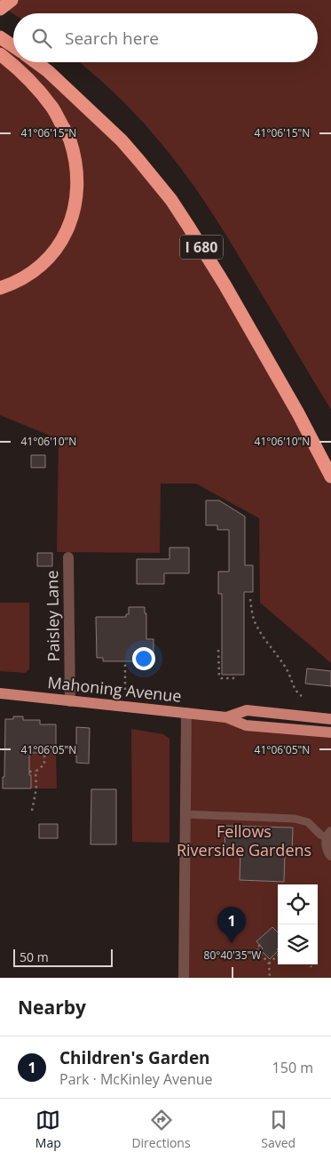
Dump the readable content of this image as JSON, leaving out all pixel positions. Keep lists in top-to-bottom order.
{
  "streets": {
    "highway": ["I 680"],
    "main road": ["Mahoning Avenue"],
    "street": ["Paisley Lane"]
  },
  "crossings": [
    ["Paisley Lane", "Mahoning Avenue"]
  ],
  "parks": ["Fellows Riverside Gardens"],
  "scale_bar": "50 m",
  "page": {
    "search": "Search here",
    "pins": "1",
    "scale": "50 m",
    "heading": "Nearby",
    "list": [
      {
        "mark": "1",
        "name": "Children's Garden",
        "note": "Park · McKinley Avenue",
        "value": "150 m"
      }
    ],
    "nav": ["Map", "Directions", "Saved"]
  },
  "coordinates": [
    "41°06'15\"N",
    "41°06'10\"N",
    "41°06'05\"N",
    "80°40'35\"W"
  ]
}
